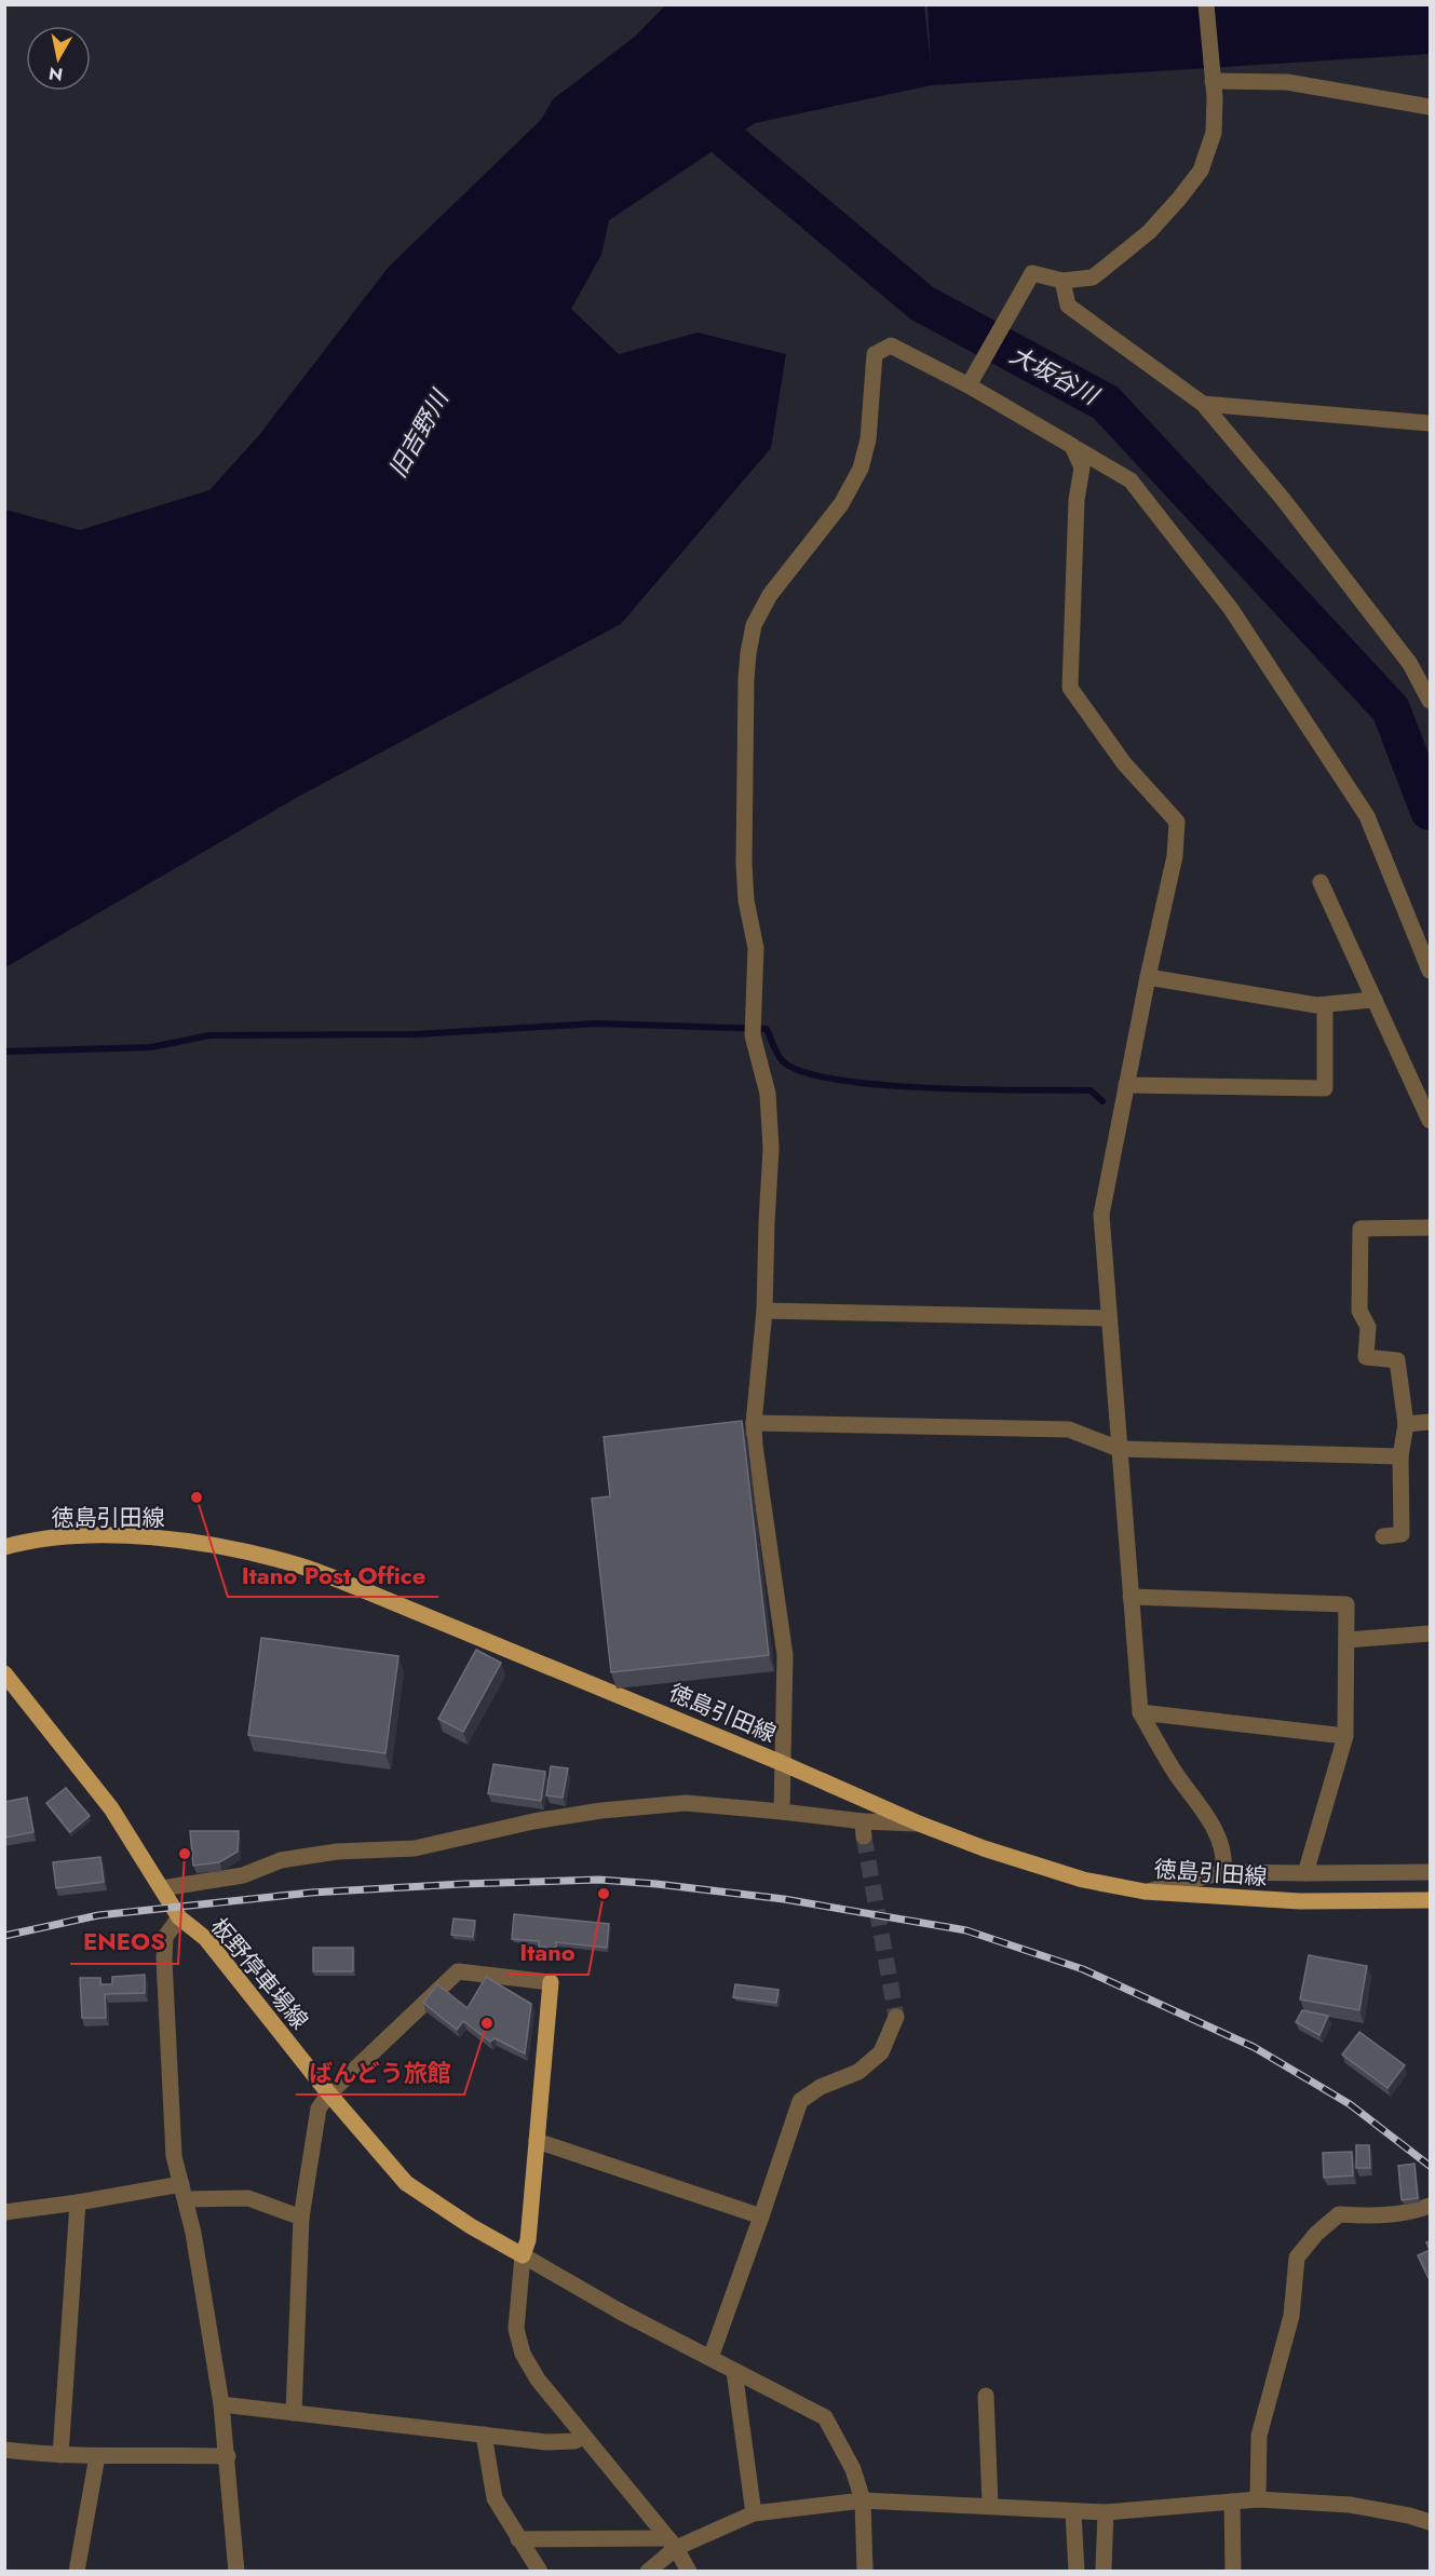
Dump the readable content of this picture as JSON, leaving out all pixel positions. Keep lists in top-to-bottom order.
{
  "streets": {
    "main road": ["徳島引田線", "板野停車場線"]
  },
  "water": ["大坂谷川", "旧吉野川"],
  "places": [
    "Itano Post Office",
    "ENEOS",
    "Itano",
    "ばんどう旅館"
  ],
  "north": "bottom"
}
